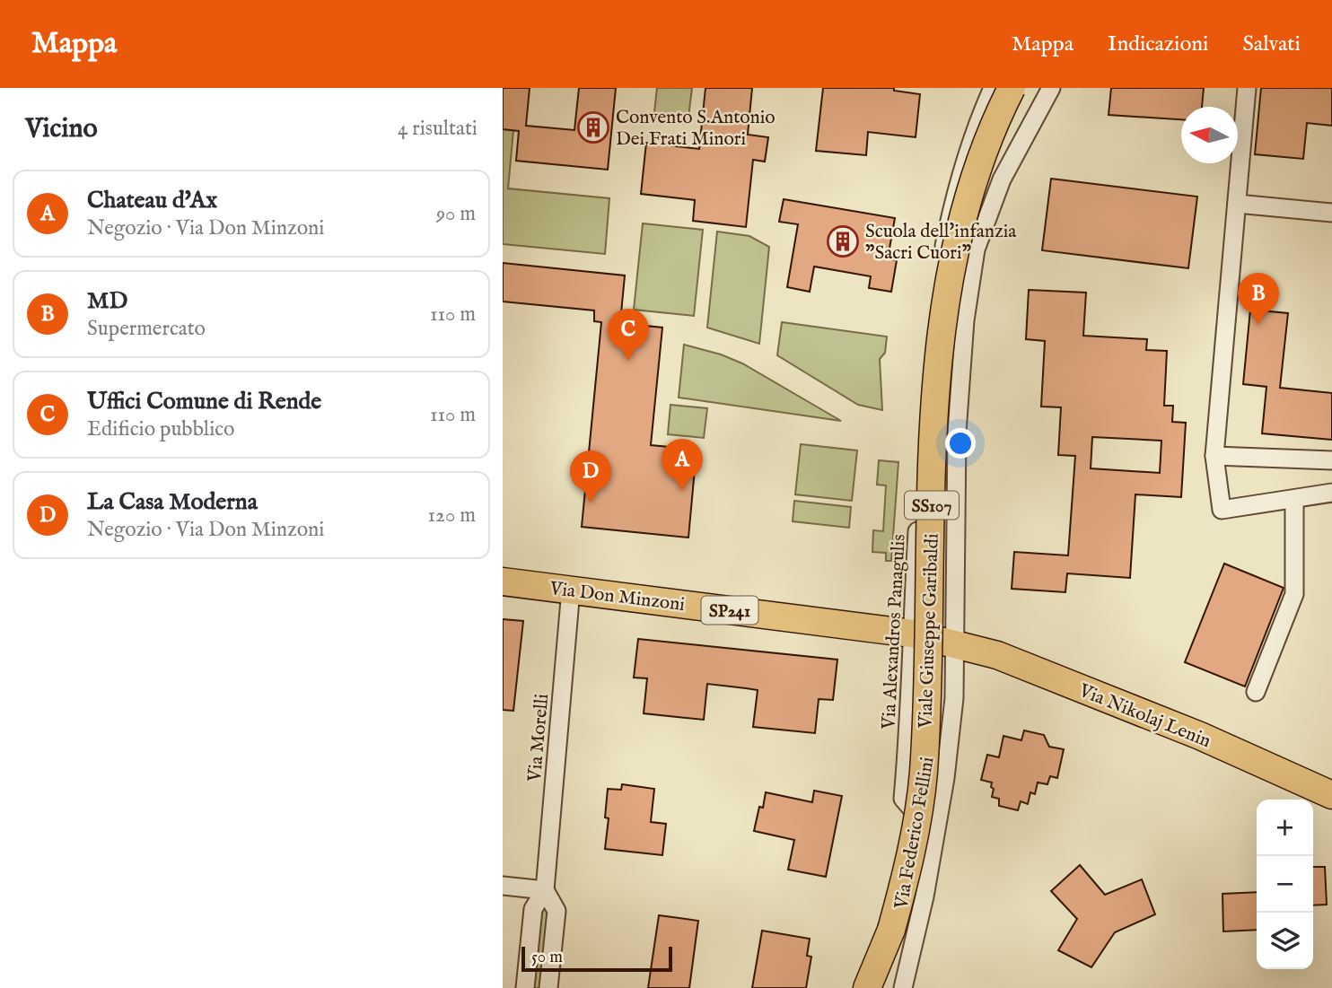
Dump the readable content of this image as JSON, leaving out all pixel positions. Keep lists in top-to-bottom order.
{
  "streets": {
    "main road": [
      "SS107",
      "Via Don Minzoni",
      "SP241",
      "Viale Giuseppe Garibaldi",
      "Via Nikolaj Lenin"
    ],
    "street": ["Via Alexandros Panagulis", "Via Morelli", "Via Federico Fellini"]
  },
  "crossings": [
    ["Via Don Minzoni", "Via Alexandros Panagulis"],
    ["Via Don Minzoni", "Via Nikolaj Lenin"],
    ["Via Don Minzoni", "Via Morelli"],
    ["Via Don Minzoni", "Via Federico Fellini"],
    ["Via Alexandros Panagulis", "Via Federico Fellini"],
    ["Via Nikolaj Lenin", "Via Federico Fellini"]
  ],
  "places": {
    "building": ["Convento S.Antonio Dei Frati Minori", "Scuola dell'infanzia \"Sacri Cuori\""]
  },
  "scale_bar": "50 m",
  "north": "left",
  "page": {
    "header": "Mappa",
    "nav": ["Mappa", "Indicazioni", "Salvati"],
    "heading": ["Vicino", "4 risultati"],
    "list": [
      {
        "mark": "A",
        "name": "Chateau d'Ax",
        "note": "Negozio · Via Don Minzoni",
        "value": "90 m"
      },
      {
        "mark": "B",
        "name": "MD",
        "note": "Supermercato",
        "value": "110 m"
      },
      {
        "mark": "C",
        "name": "Uffici Comune di Rende",
        "note": "Edificio pubblico",
        "value": "110 m"
      },
      {
        "mark": "D",
        "name": "La Casa Moderna",
        "note": "Negozio · Via Don Minzoni",
        "value": "120 m"
      }
    ],
    "pins": [
      "B",
      "C",
      "A",
      "D"
    ],
    "map_buttons": ["+", "−"],
    "scale": "50 m"
  }
}
